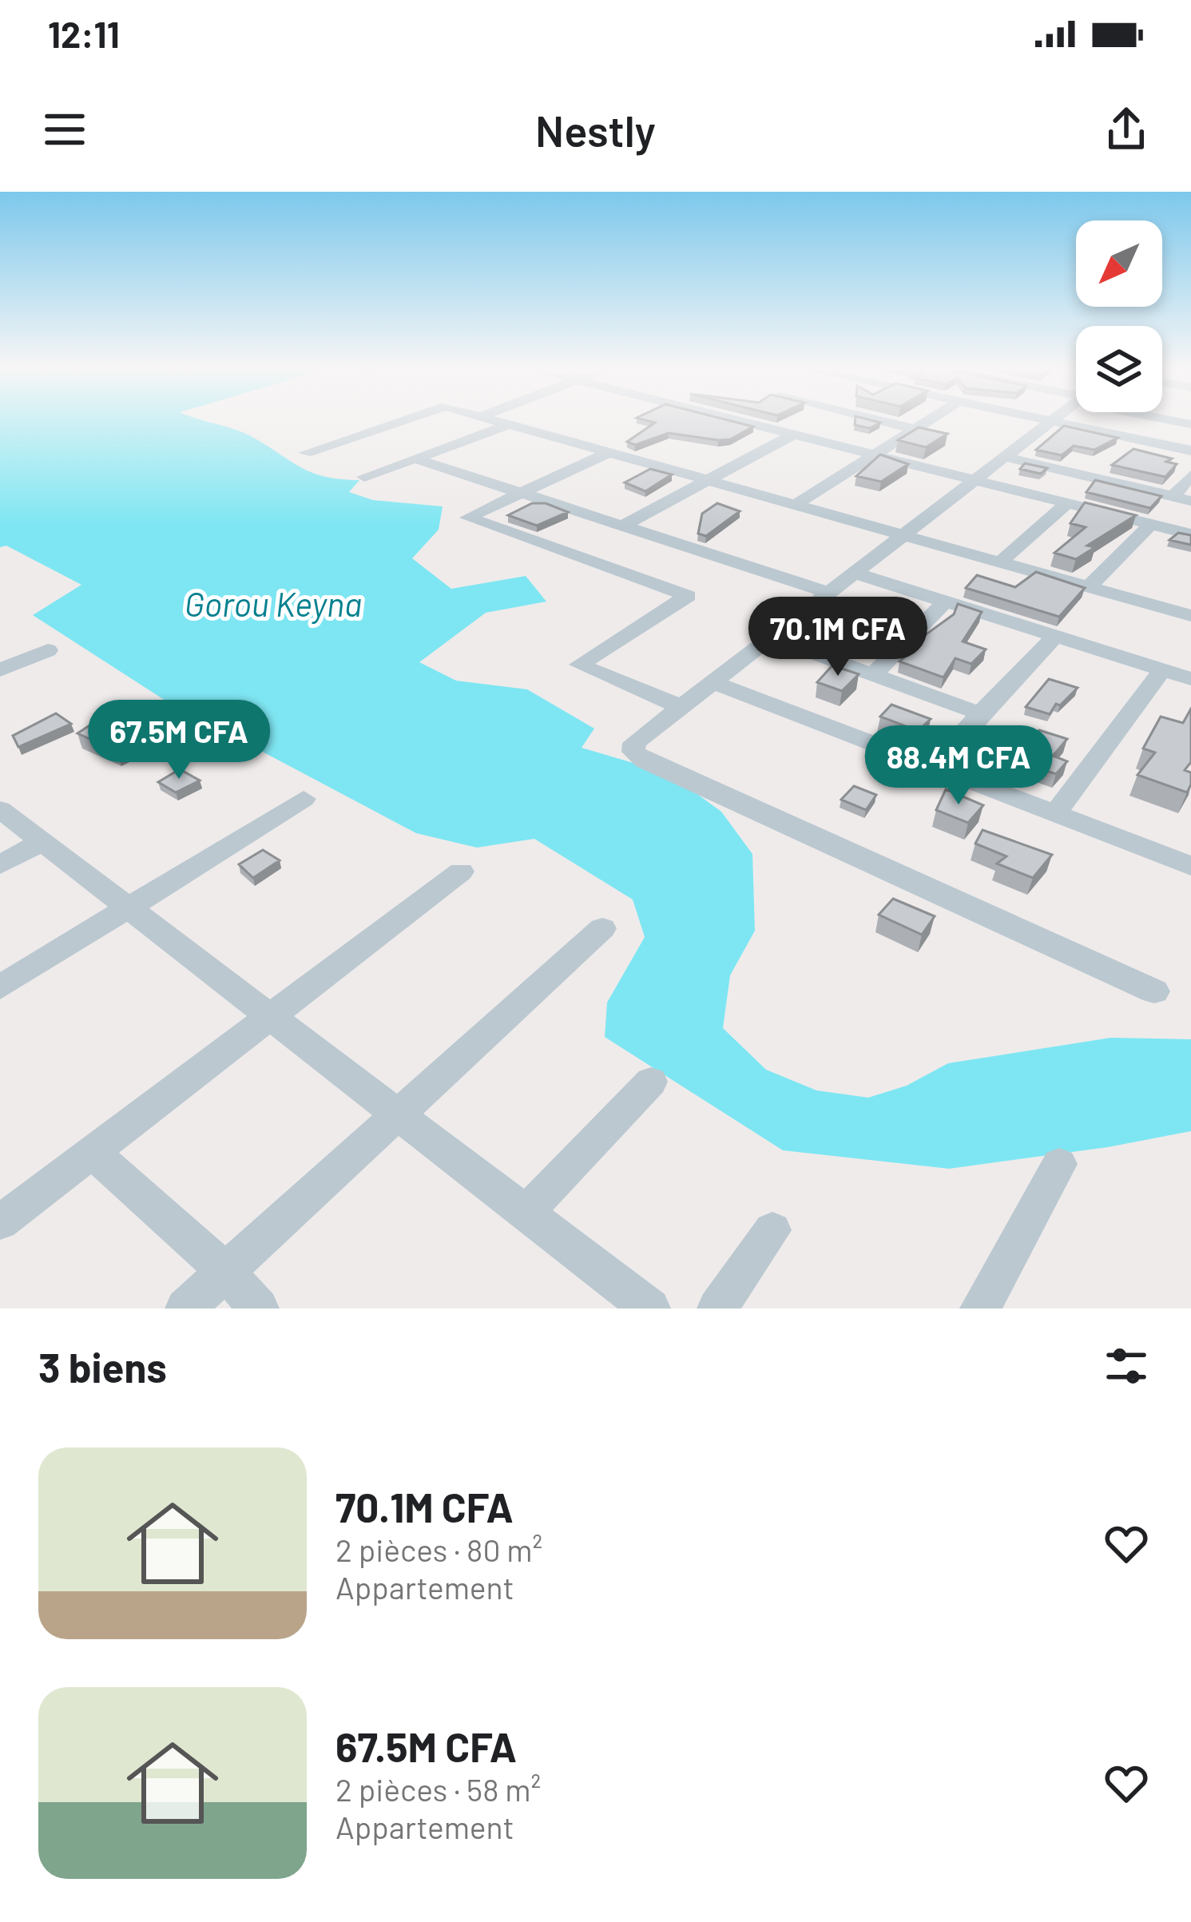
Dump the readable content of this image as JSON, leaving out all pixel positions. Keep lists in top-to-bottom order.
{
  "water": ["Gorou Keyna"],
  "north": "bottom left",
  "page": {
    "status": "12:11",
    "header": "Nestly",
    "price": ["70.1M CFA", "67.5M CFA", "88.4M CFA"],
    "heading": "3 biens",
    "list": [
      {
        "name": "70.1M CFA",
        "note": "2 pièces · 80 m² · Appartement"
      },
      {
        "name": "67.5M CFA",
        "note": "2 pièces · 58 m² · Appartement"
      }
    ]
  }
}
